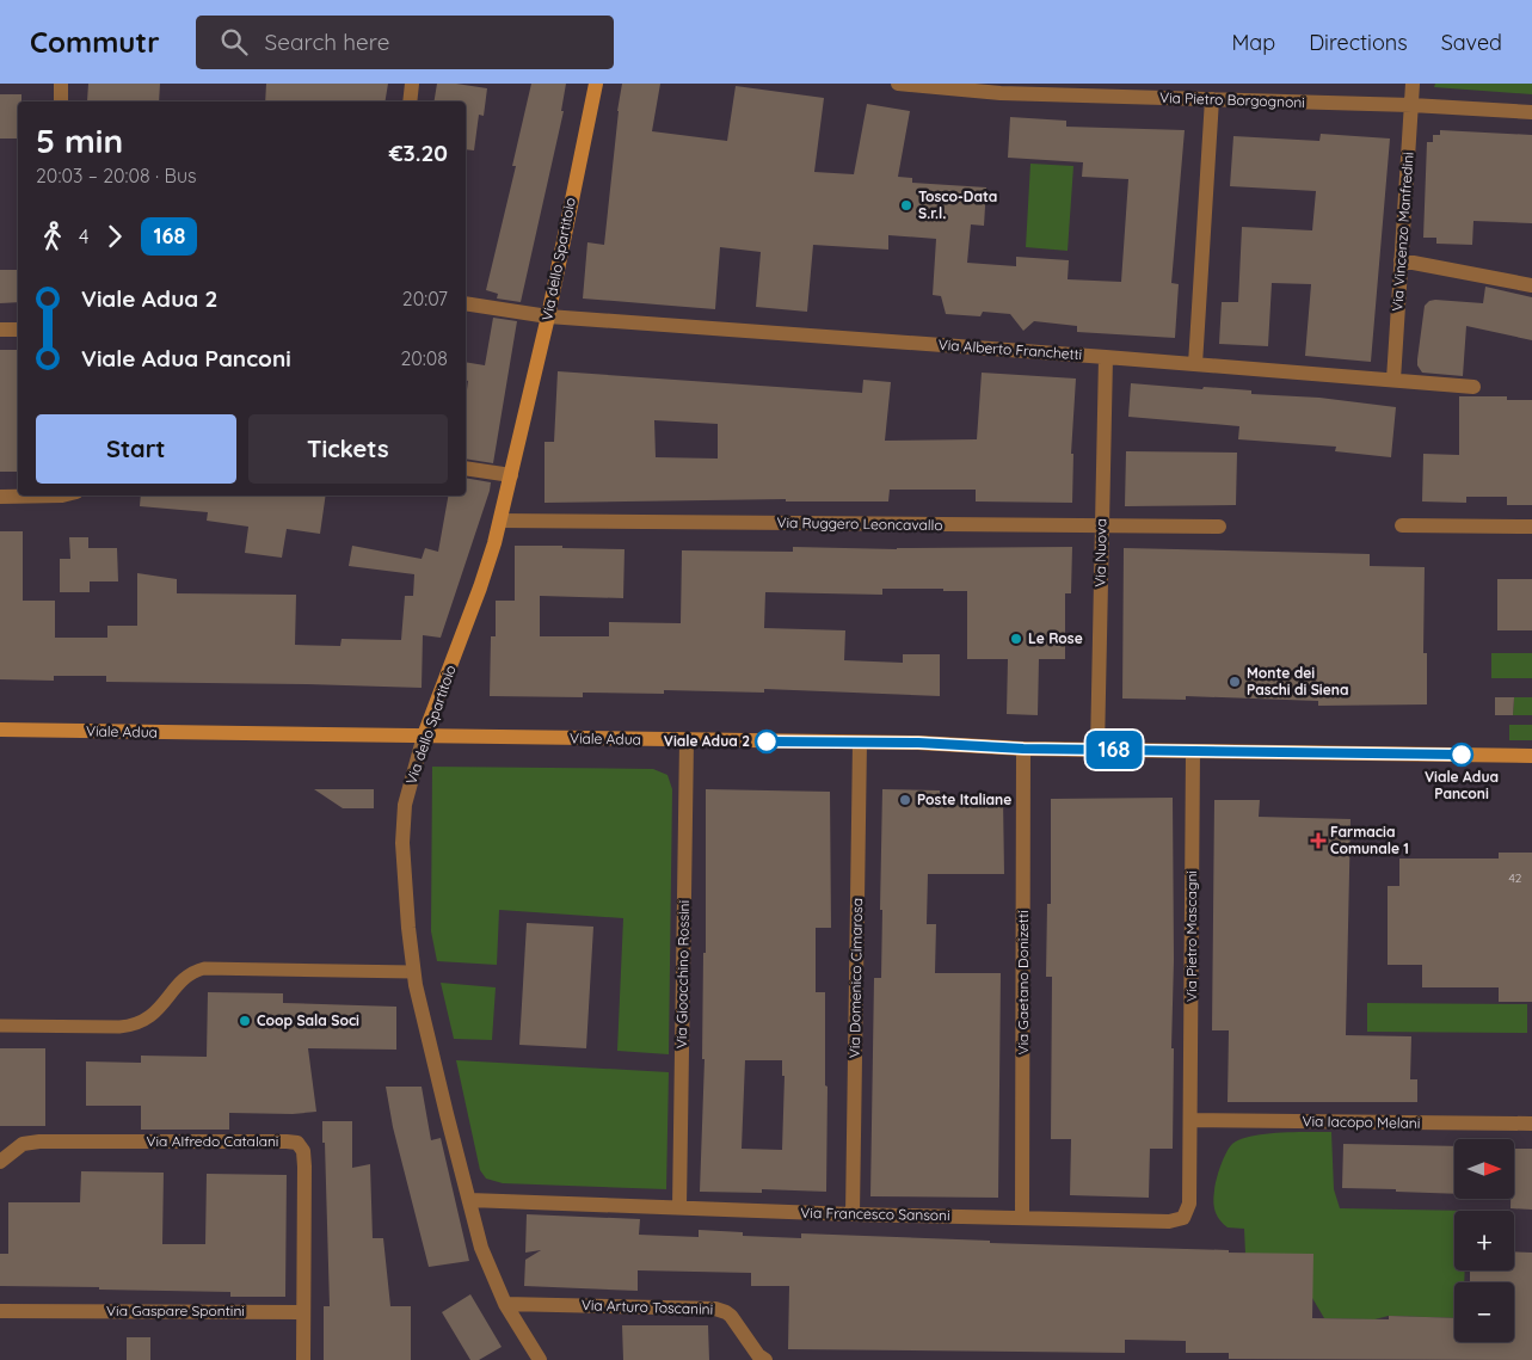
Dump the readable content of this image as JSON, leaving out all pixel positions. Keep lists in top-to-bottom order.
{
  "streets": {
    "main road": ["Via dello Spartitoio", "Viale Adua"],
    "street": [
      "Via Pietro Borgognoni",
      "Via Vincenzo Manfredini",
      "Via Alberto Franchetti",
      "Via Ruggero Leoncavallo",
      "Via Nuova",
      "Via Pietro Mascagni",
      "Via Gioacchino Rossini",
      "Via Domenico Cimarosa",
      "Via Gaetano Donizetti",
      "Via Iacopo Melani",
      "Via Alfredo Catalani",
      "Via Francesco Sansoni",
      "Via Arturo Toscanini",
      "Via Gaspare Spontini"
    ]
  },
  "crossings": [
    ["Via Pietro Borgognoni", "Via Vincenzo Manfredini"],
    ["Via Vincenzo Manfredini", "Via Alberto Franchetti"],
    ["Via dello Spartitoio", "Via Alberto Franchetti"],
    ["Via dello Spartitoio", "Via Ruggero Leoncavallo"],
    ["Via dello Spartitoio", "Viale Adua"],
    ["Via dello Spartitoio", "Via Francesco Sansoni"],
    ["Via dello Spartitoio", "Via Arturo Toscanini"],
    ["Via Alberto Franchetti", "Via Nuova"],
    ["Via Ruggero Leoncavallo", "Via Nuova"],
    ["Via Nuova", "Viale Adua"],
    ["Viale Adua", "Via Pietro Mascagni"],
    ["Viale Adua", "Via Gioacchino Rossini"],
    ["Viale Adua", "Via Domenico Cimarosa"],
    ["Viale Adua", "Via Gaetano Donizetti"],
    ["Via Pietro Mascagni", "Via Iacopo Melani"],
    ["Via Pietro Mascagni", "Via Francesco Sansoni"],
    ["Via Gioacchino Rossini", "Via Francesco Sansoni"],
    ["Via Domenico Cimarosa", "Via Francesco Sansoni"],
    ["Via Gaetano Donizetti", "Via Francesco Sansoni"],
    ["Via Iacopo Melani", "Via Francesco Sansoni"],
    ["Via Alfredo Catalani", "Via Gaspare Spontini"]
  ],
  "places": {
    "other": [
      "Tosco-Data S.r.l.",
      "Le Rose",
      "Monte dei Paschi di Siena",
      "Viale Adua 2",
      "Viale Adua Panconi",
      "Poste Italiane",
      "Coop Sala Soci"
    ],
    "health": ["Farmacia Comunale 1"]
  },
  "lines": ["bus line 168"],
  "house_numbers": ["42"],
  "north": "right",
  "page": {
    "header": "Commutr",
    "search": "Search here",
    "nav": ["Map", "Directions", "Saved"],
    "on_map": "168",
    "heading": ["5 min", "20:03 – 20:08 · Bus", "€3.20"],
    "legs": ["4", "168"],
    "list": [
      {
        "name": "Viale Adua 2",
        "value": "20:07"
      },
      {
        "name": "Viale Adua Panconi",
        "value": "20:08"
      }
    ],
    "buttons": ["Start", "Tickets"],
    "map_buttons": ["+", "−"]
  }
}
